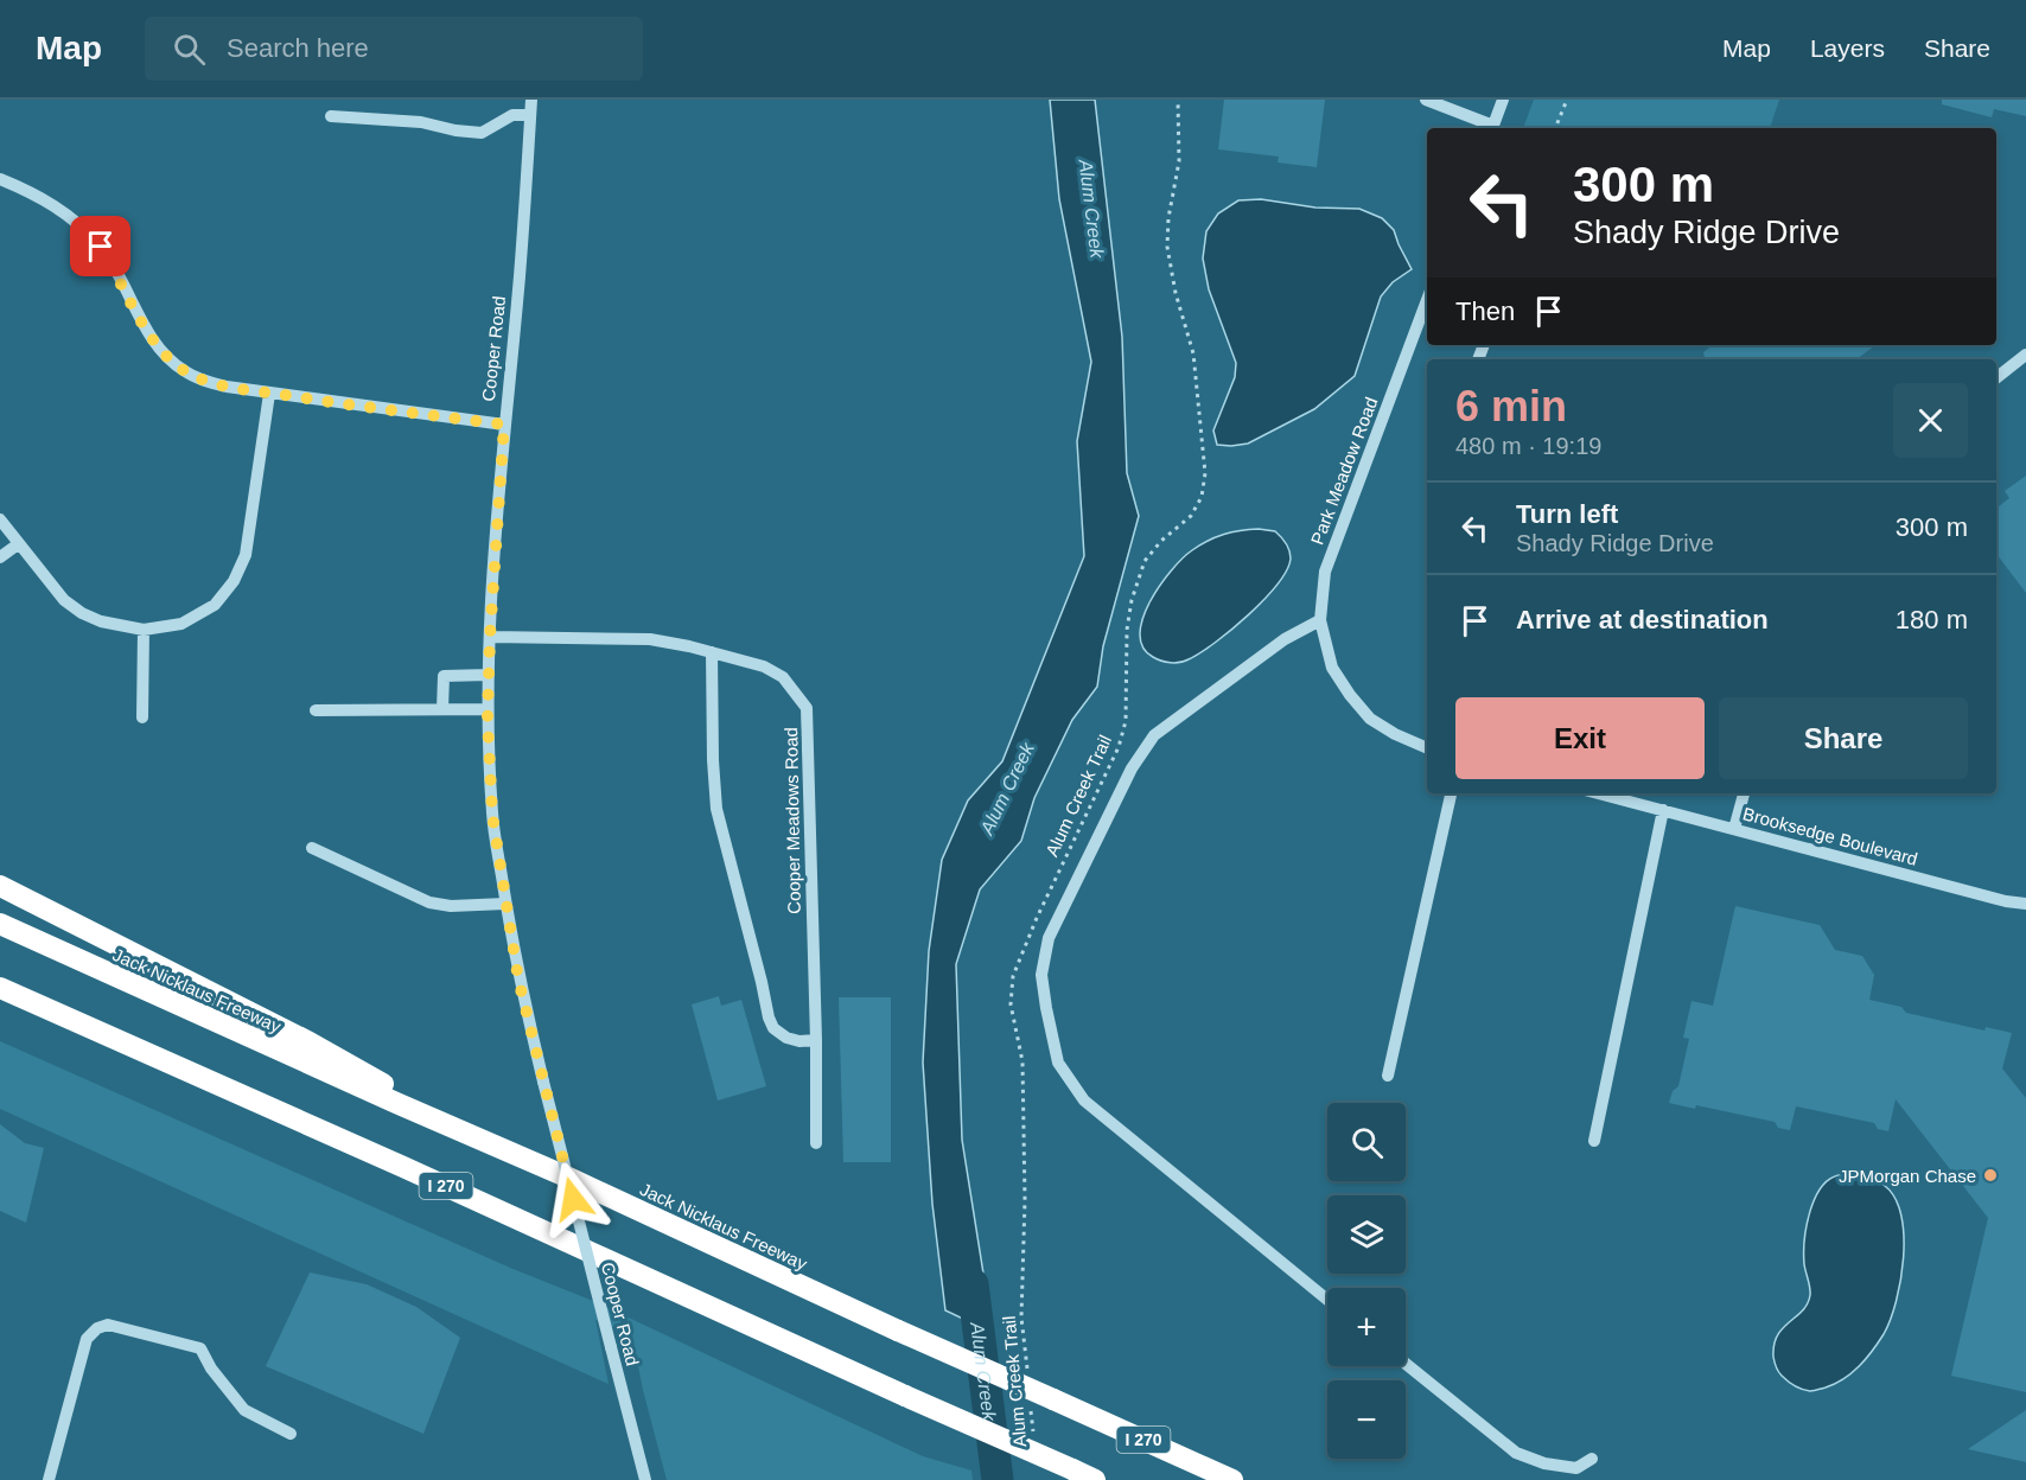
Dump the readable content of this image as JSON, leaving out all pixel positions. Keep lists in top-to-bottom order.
{
  "streets": {
    "highway": ["Jack Nicklaus Freeway", "I 270"],
    "street": [
      "Cooper Road",
      "Park Meadow Road",
      "Cooper Meadows Road",
      "Brooksedge Boulevard"
    ],
    "path": ["Alum Creek Trail"]
  },
  "crossings": [
    ["Cooper Road", "Cooper Meadows Road"]
  ],
  "water": ["Alum Creek"],
  "places": ["JPMorgan Chase"],
  "page": {
    "header": "Map",
    "search": "Search here",
    "nav": ["Map", "Layers", "Share"],
    "turn": ["300 m", "Shady Ridge Drive"],
    "then": "Then",
    "heading": ["6 min", "480 m · 19:19"],
    "list": [
      {
        "name": "Turn left",
        "note": "Shady Ridge Drive",
        "value": "300 m"
      },
      {
        "name": "Arrive at destination",
        "value": "180 m"
      }
    ],
    "buttons": ["Exit", "Share"],
    "map_buttons": ["+", "−"]
  }
}
